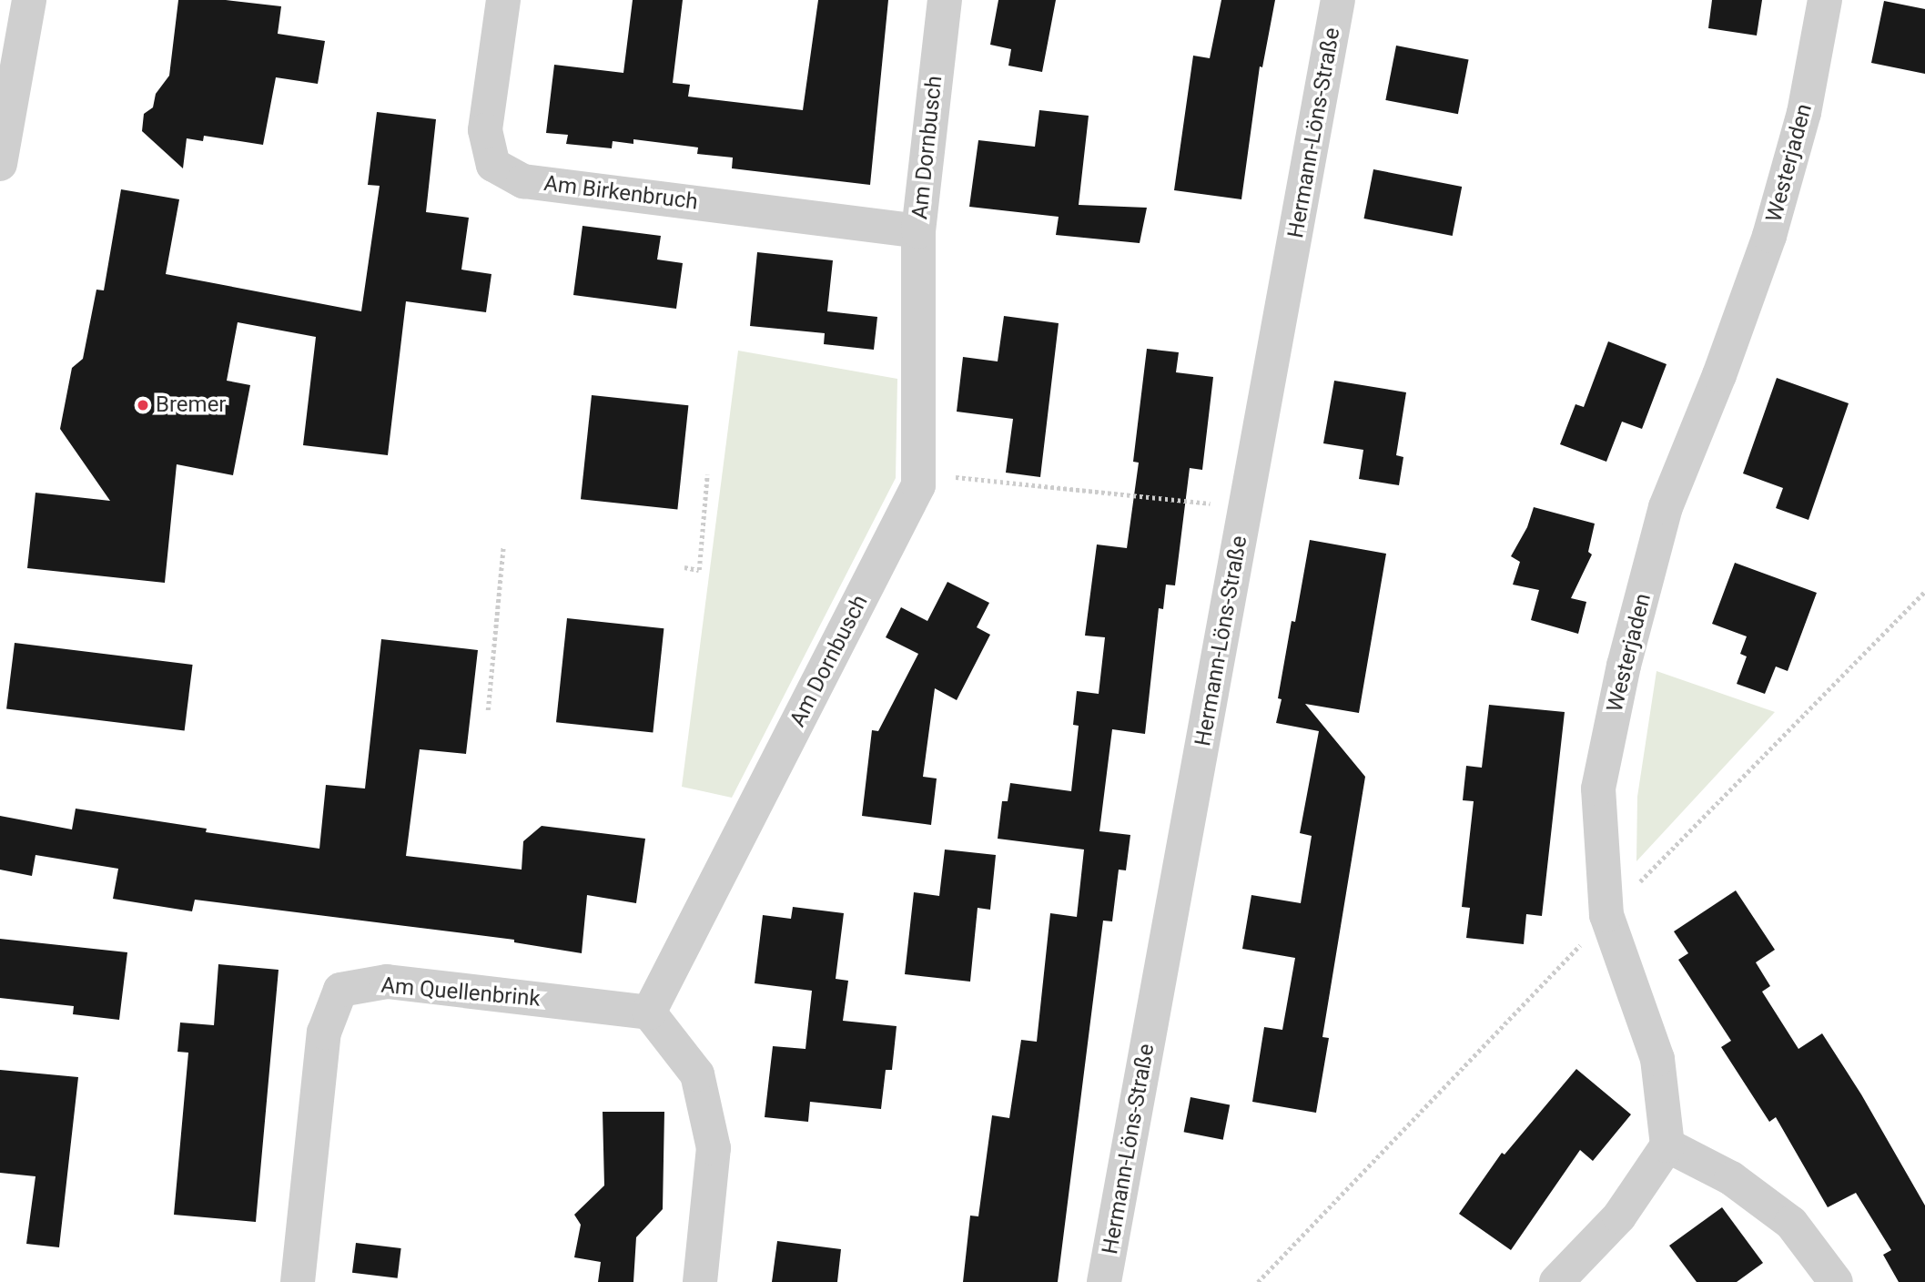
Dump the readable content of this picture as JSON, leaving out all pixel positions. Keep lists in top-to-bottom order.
{
  "streets": {
    "street": [
      "Hermann-Löns-Straße",
      "Am Dornbusch",
      "Westerjaden",
      "Am Birkenbruch",
      "Am Quellenbrink"
    ]
  },
  "crossings": [
    ["Am Dornbusch", "Am Birkenbruch"],
    ["Am Dornbusch", "Am Quellenbrink"]
  ],
  "places": ["Bremer"]
}
